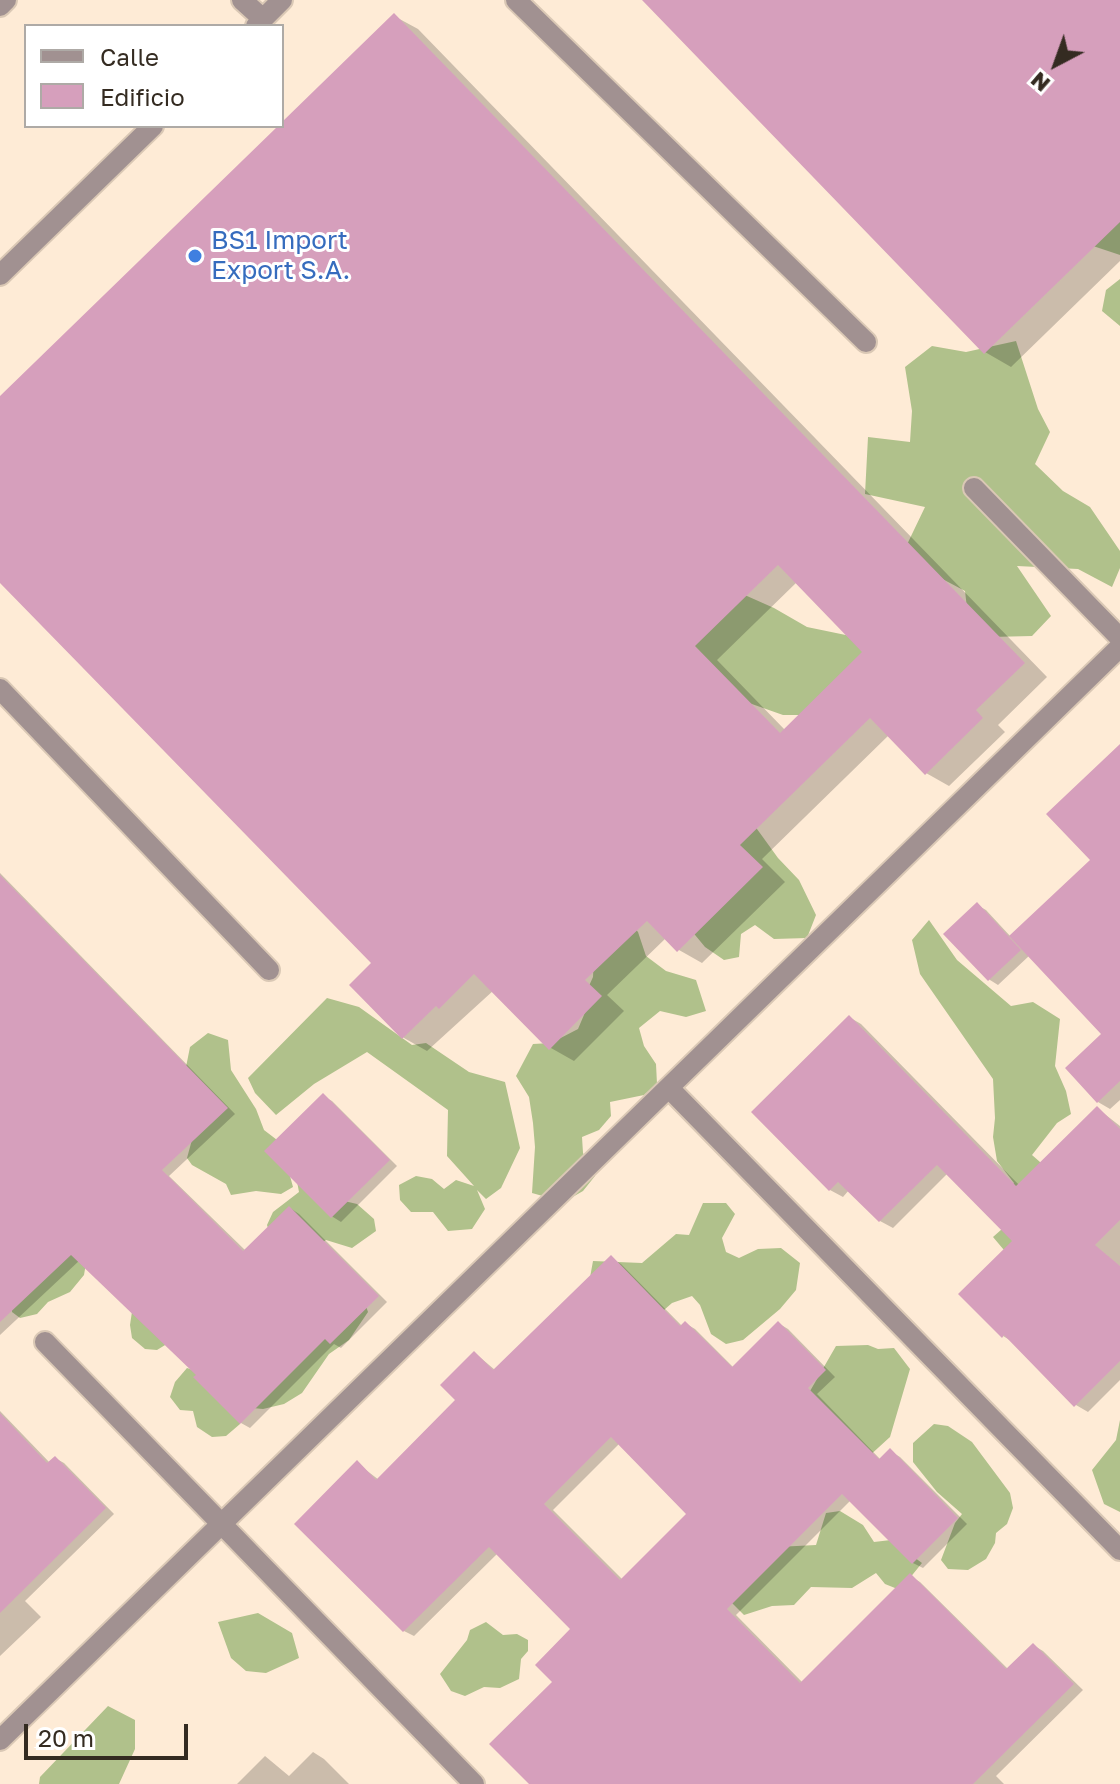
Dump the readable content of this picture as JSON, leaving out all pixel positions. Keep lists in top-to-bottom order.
{
  "places": ["BS1 Import Export S.A."],
  "legend": ["Calle", "Edificio"],
  "scale_bar": "20 m",
  "north": "bottom left"
}
